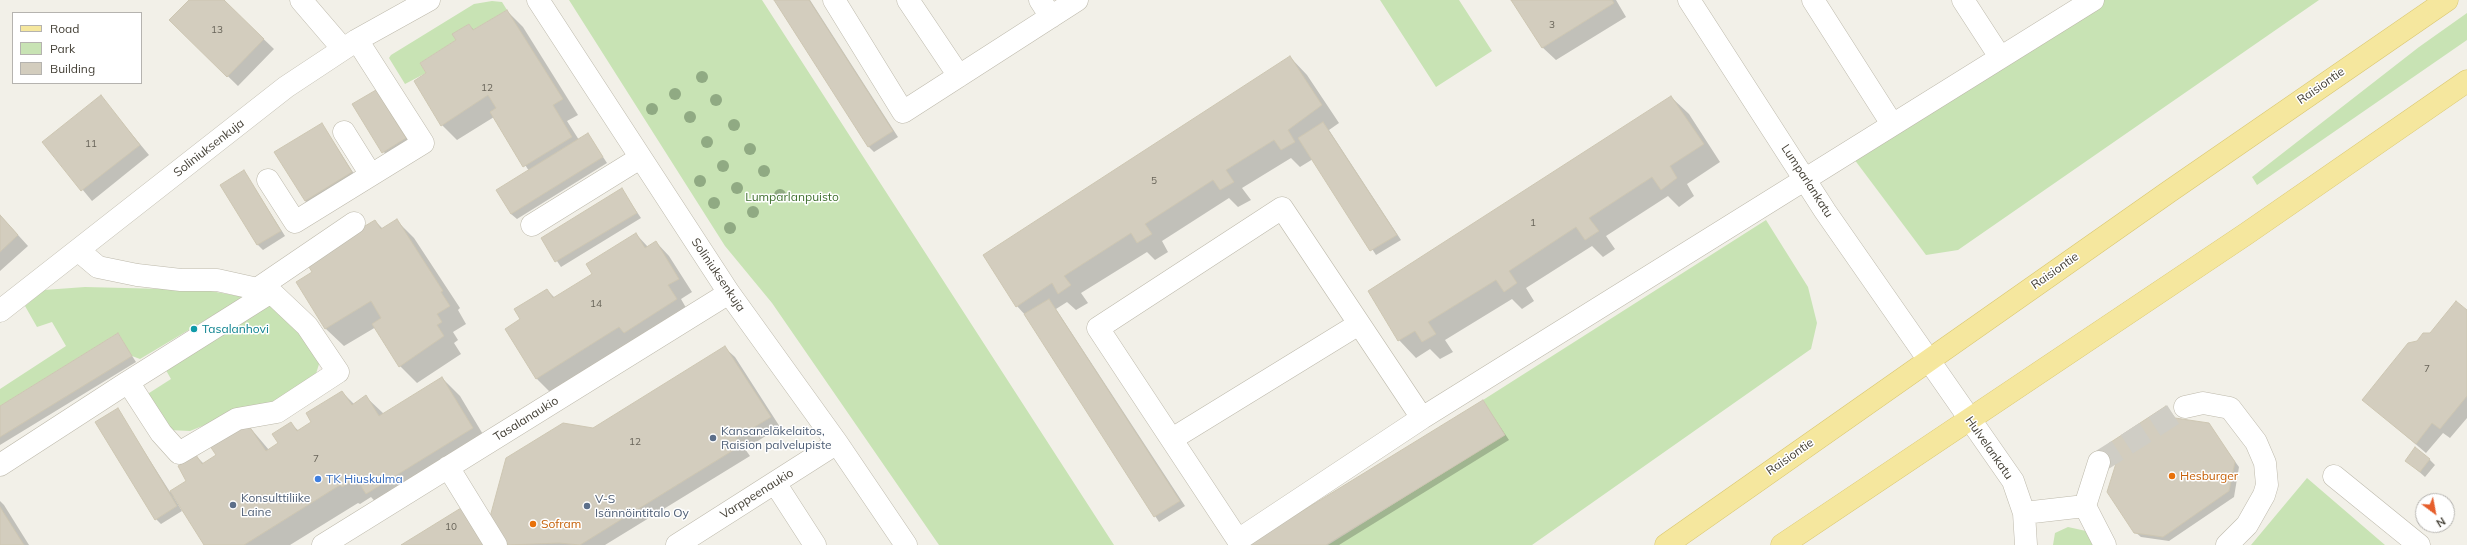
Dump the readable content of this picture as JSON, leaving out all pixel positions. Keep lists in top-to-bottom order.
{
  "streets": {
    "main road": ["Raisiontie"],
    "street": [
      "Soliniuksenkuja",
      "Lumparlankatu",
      "Tasalanaukio",
      "Hulvelankatu",
      "Varppeenaukio"
    ]
  },
  "crossings": [
    ["Raisiontie", "Lumparlankatu"],
    ["Raisiontie", "Hulvelankatu"],
    ["Soliniuksenkuja", "Tasalanaukio"],
    ["Soliniuksenkuja", "Varppeenaukio"],
    ["Lumparlankatu", "Hulvelankatu"]
  ],
  "parks": ["Lumparlanpuisto"],
  "places": [
    "Tasalanhovi",
    "Kansaneläkelaitos, Raision palvelupiste",
    "Hesburger",
    "TK Hiuskulma",
    "Konsulttiliike Laine",
    "V-S Isännöintitalo Oy",
    "Sofram"
  ],
  "house_numbers": [
    "3",
    "13",
    "12",
    "11",
    "5",
    "1",
    "14",
    "7",
    "12",
    "7",
    "10"
  ],
  "legend": ["Road", "Park", "Building"],
  "north": "bottom right"
}
